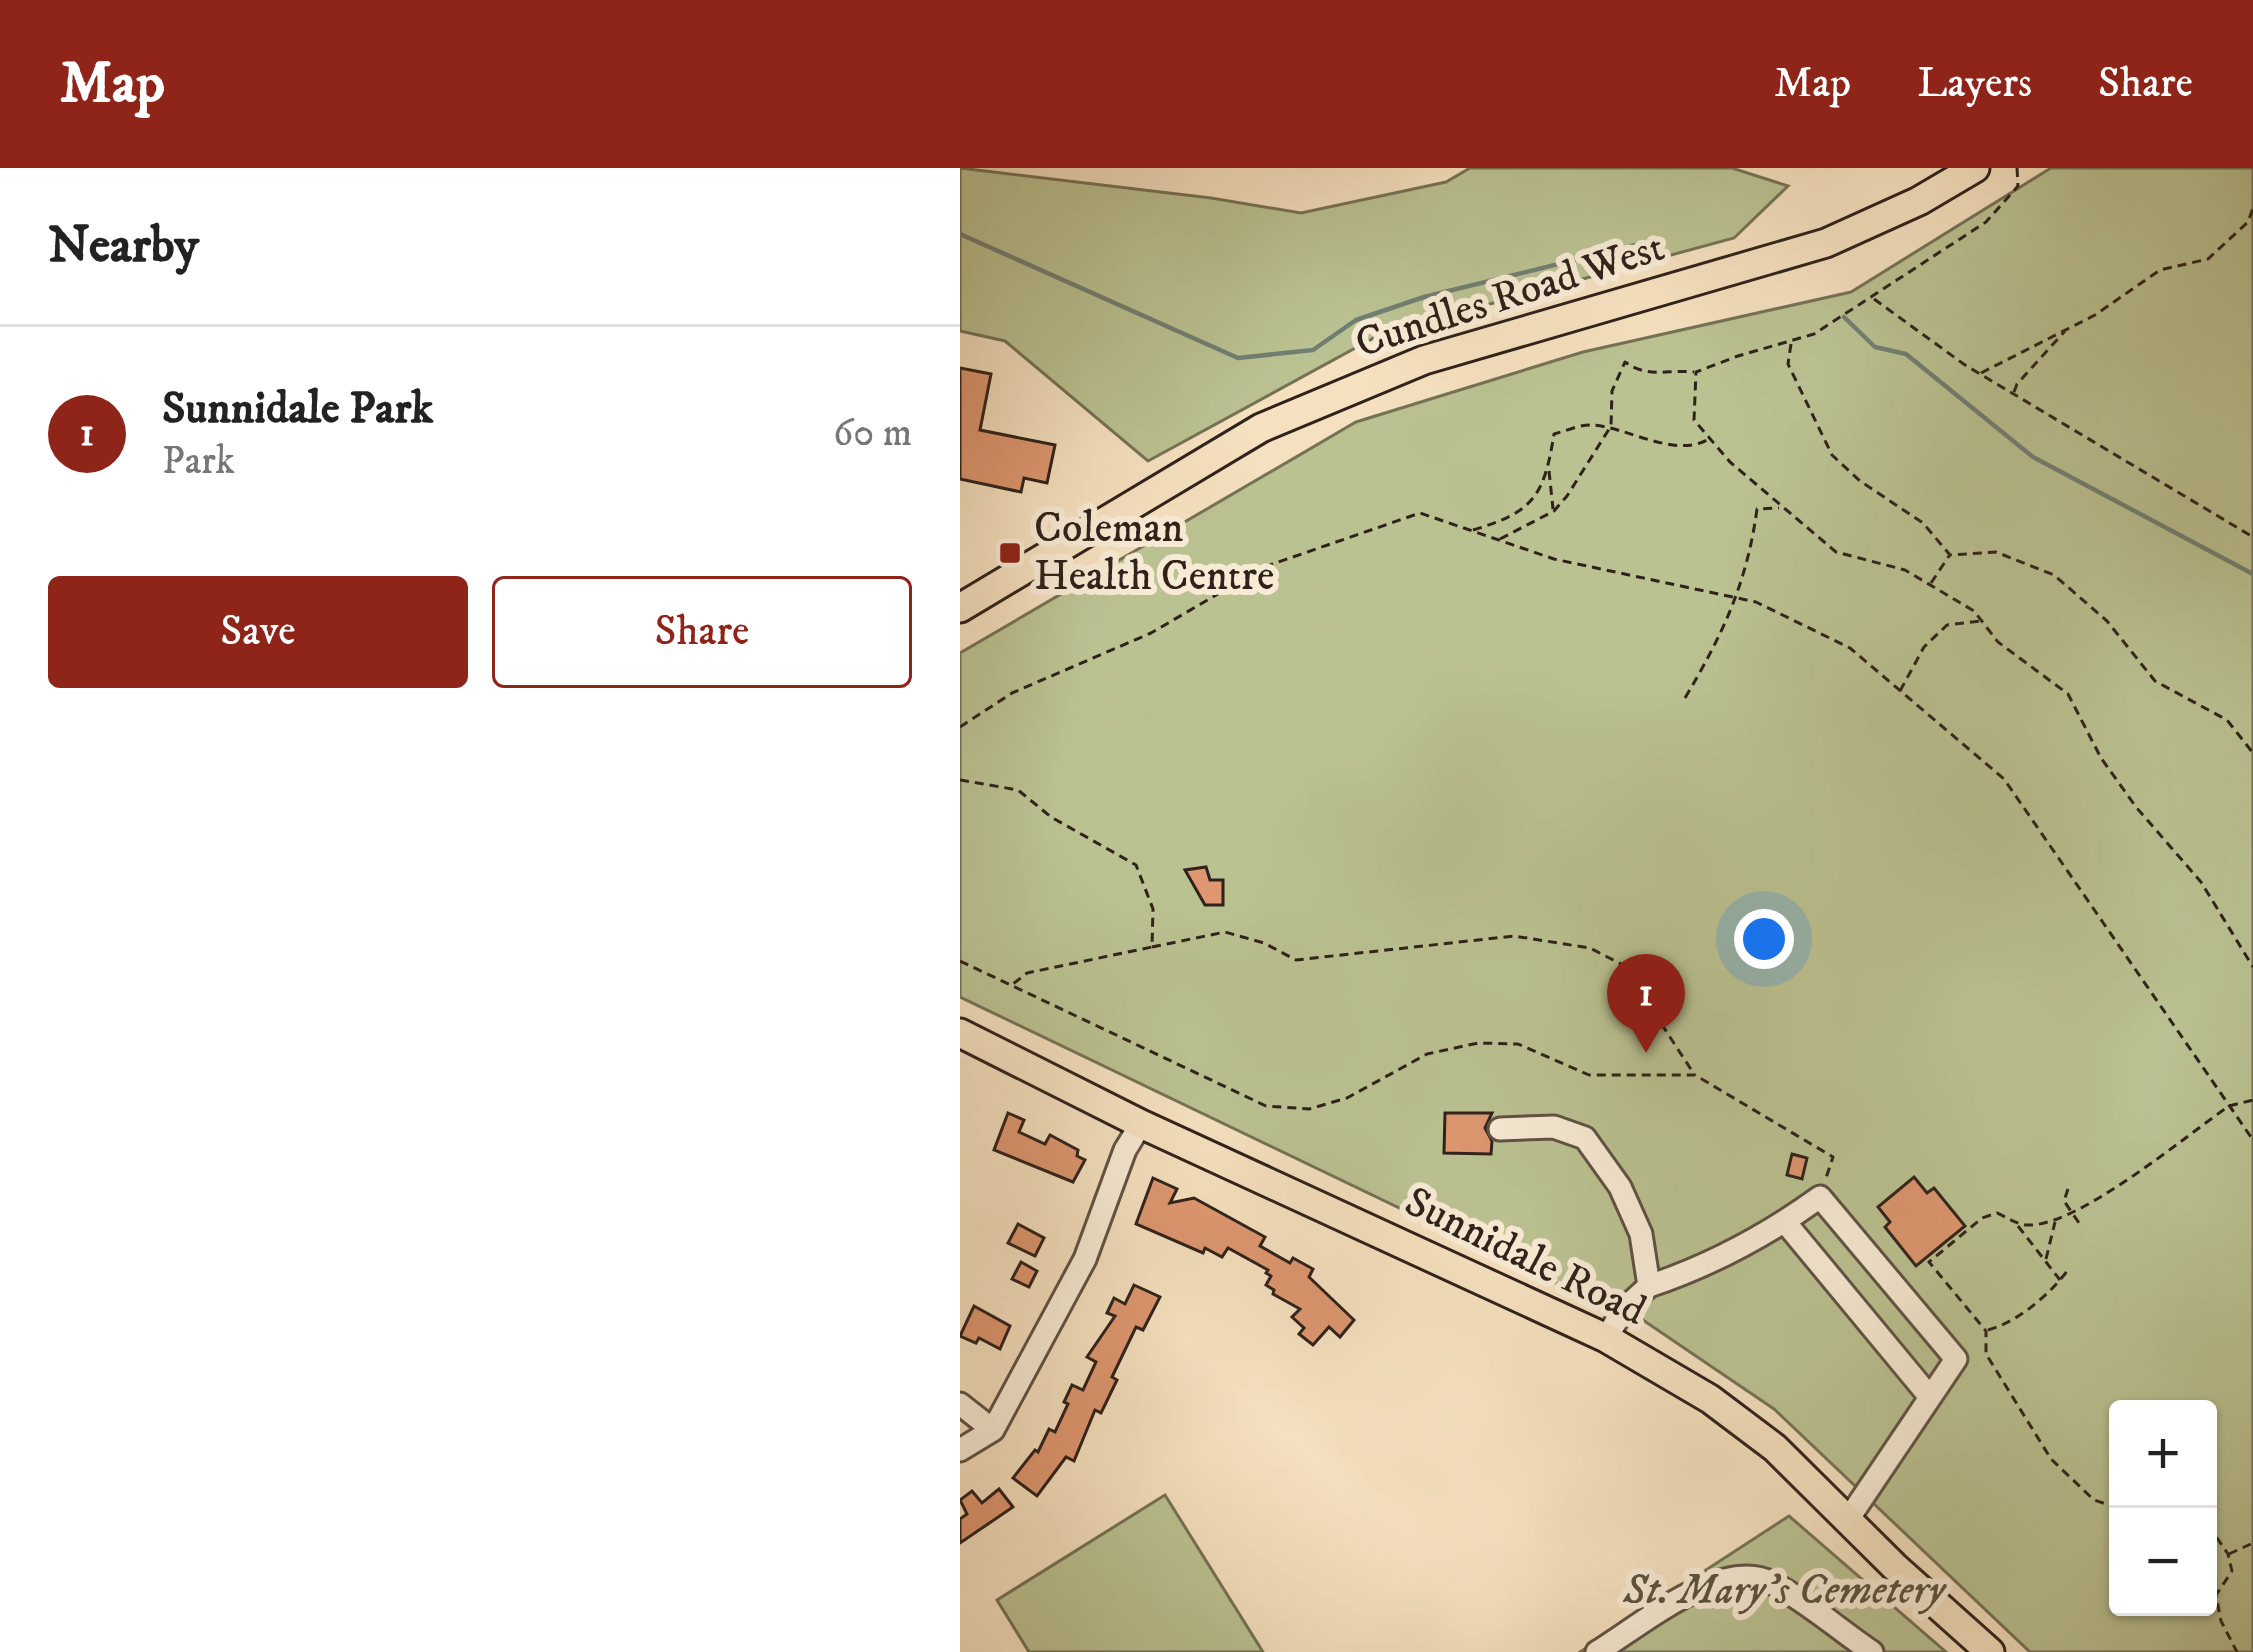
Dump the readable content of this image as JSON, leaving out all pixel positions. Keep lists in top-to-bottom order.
{
  "streets": {
    "main road": ["Cundles Road West", "Sunnidale Road"]
  },
  "parks": ["St. Mary's Cemetery"],
  "places": {
    "transit": ["Coleman Health Centre"]
  },
  "page": {
    "header": "Map",
    "nav": ["Map", "Layers", "Share"],
    "heading": "Nearby",
    "list": [
      {
        "mark": "1",
        "name": "Sunnidale Park",
        "note": "Park",
        "value": "60 m"
      }
    ],
    "buttons": ["Save", "Share"],
    "pins": "1",
    "map_buttons": ["+", "−"]
  }
}
